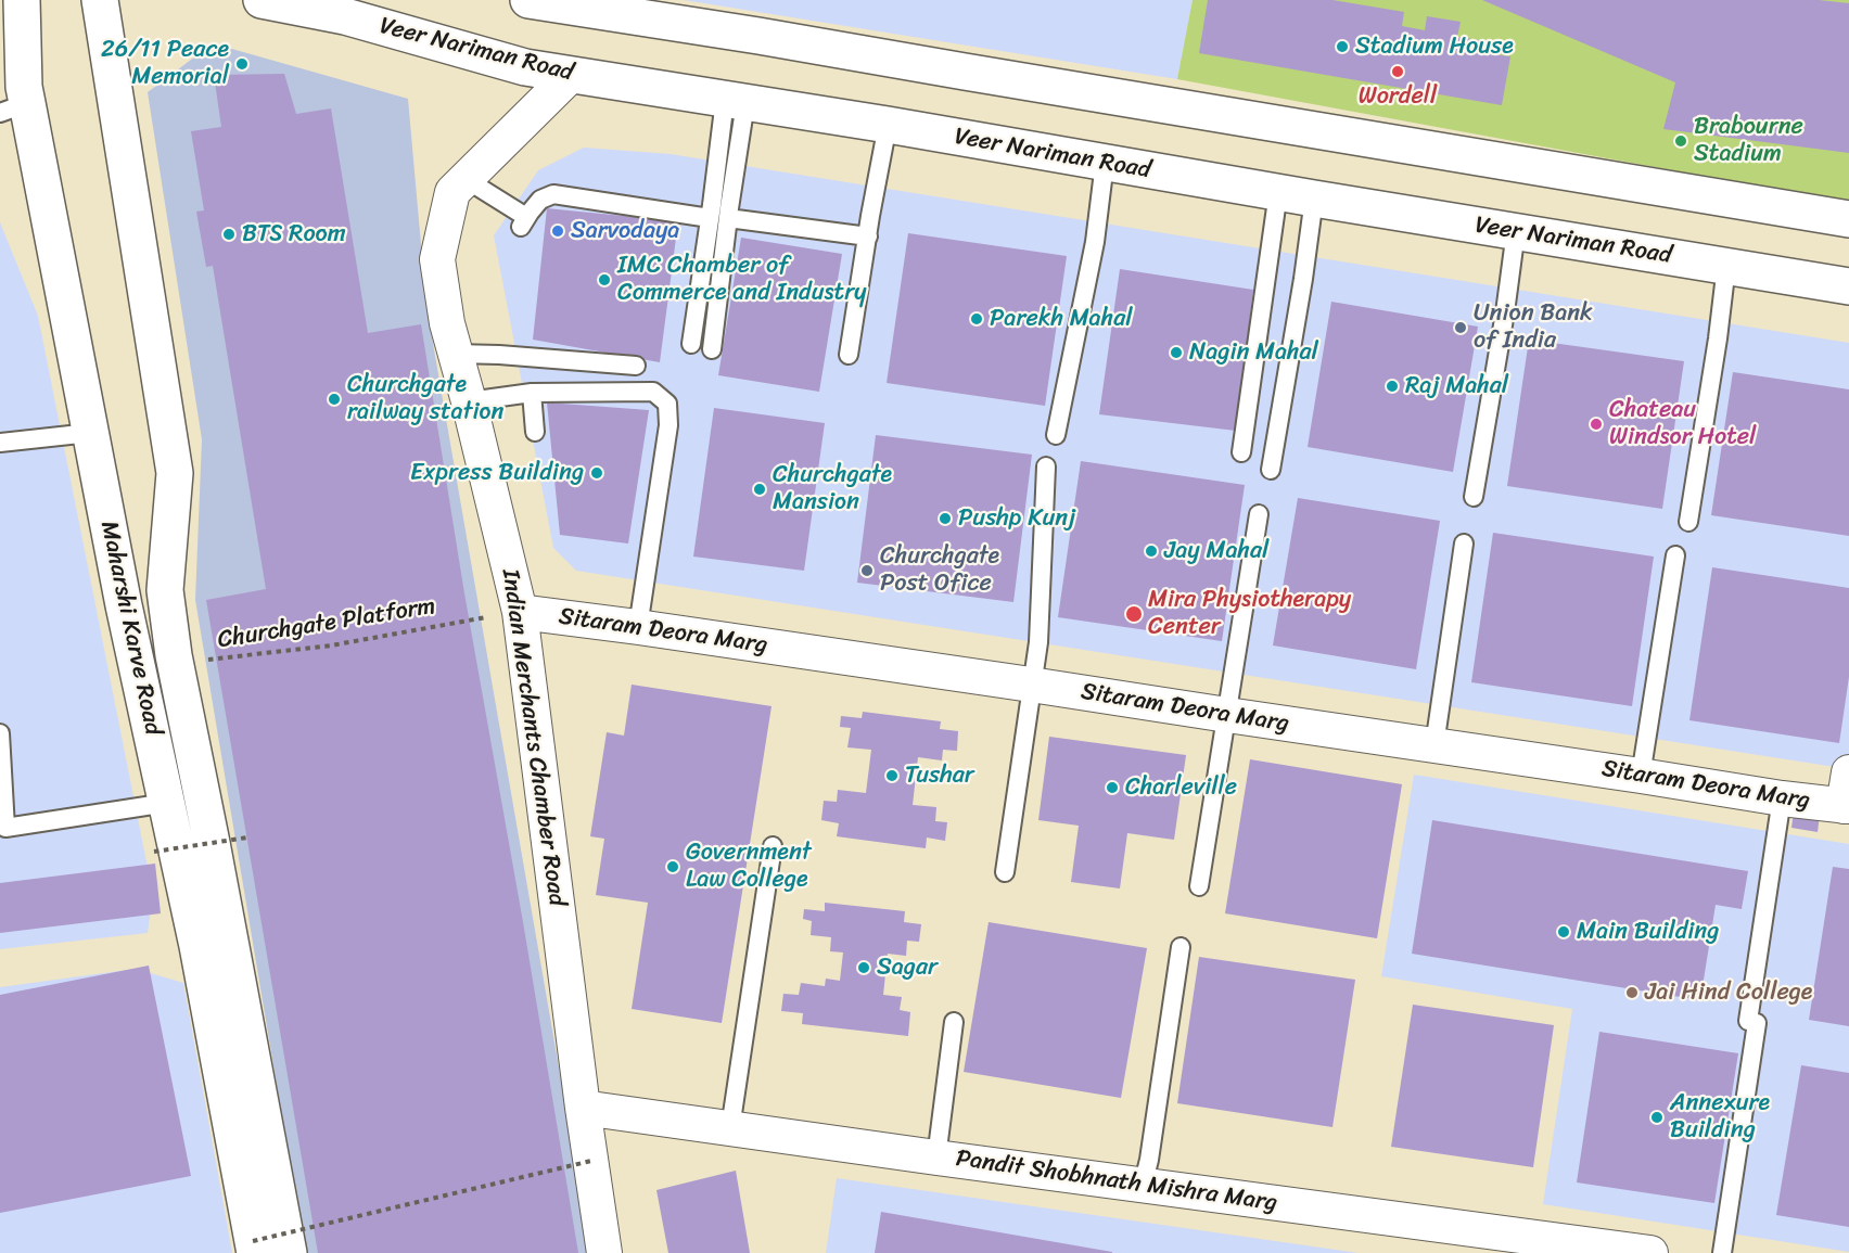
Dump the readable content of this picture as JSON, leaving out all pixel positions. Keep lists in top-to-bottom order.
{
  "streets": {
    "main road": ["Veer Nariman Road", "Maharshi Karve Road"],
    "street": ["Sitaram Deora Marg", "Indian Merchants Chamber Road", "Pandit Shobhnath Mishra Marg"],
    "path": ["Churchgate Platform"]
  },
  "crossings": [
    ["Veer Nariman Road", "Indian Merchants Chamber Road"],
    ["Churchgate Platform", "Maharshi Karve Road"],
    ["Churchgate Platform", "Sitaram Deora Marg"],
    ["Churchgate Platform", "Indian Merchants Chamber Road"],
    ["Sitaram Deora Marg", "Indian Merchants Chamber Road"],
    ["Indian Merchants Chamber Road", "Pandit Shobhnath Mishra Marg"]
  ],
  "places": [
    "Stadium House",
    "26/11 Peace Memorial",
    "Wordell",
    "Brabourne Stadium",
    "Sarvodaya",
    "BTS Room",
    "IMC Chamber of Commerce and Industry",
    "Parekh Mahal",
    "Union Bank of India",
    "Nagin Mahal",
    "Raj Mahal",
    "Churchgate railway station",
    "Chateau Windsor Hotel",
    "Express Building",
    "Churchgate Mansion",
    "Pushp Kunj",
    "Jay Mahal",
    "Churchgate Post Ofice",
    "Mira Physiotherapy Center",
    "Tushar",
    "Charleville",
    "Government Law College",
    "Main Building",
    "Sagar",
    "Jai Hind College",
    "Annexure Building"
  ]
}
